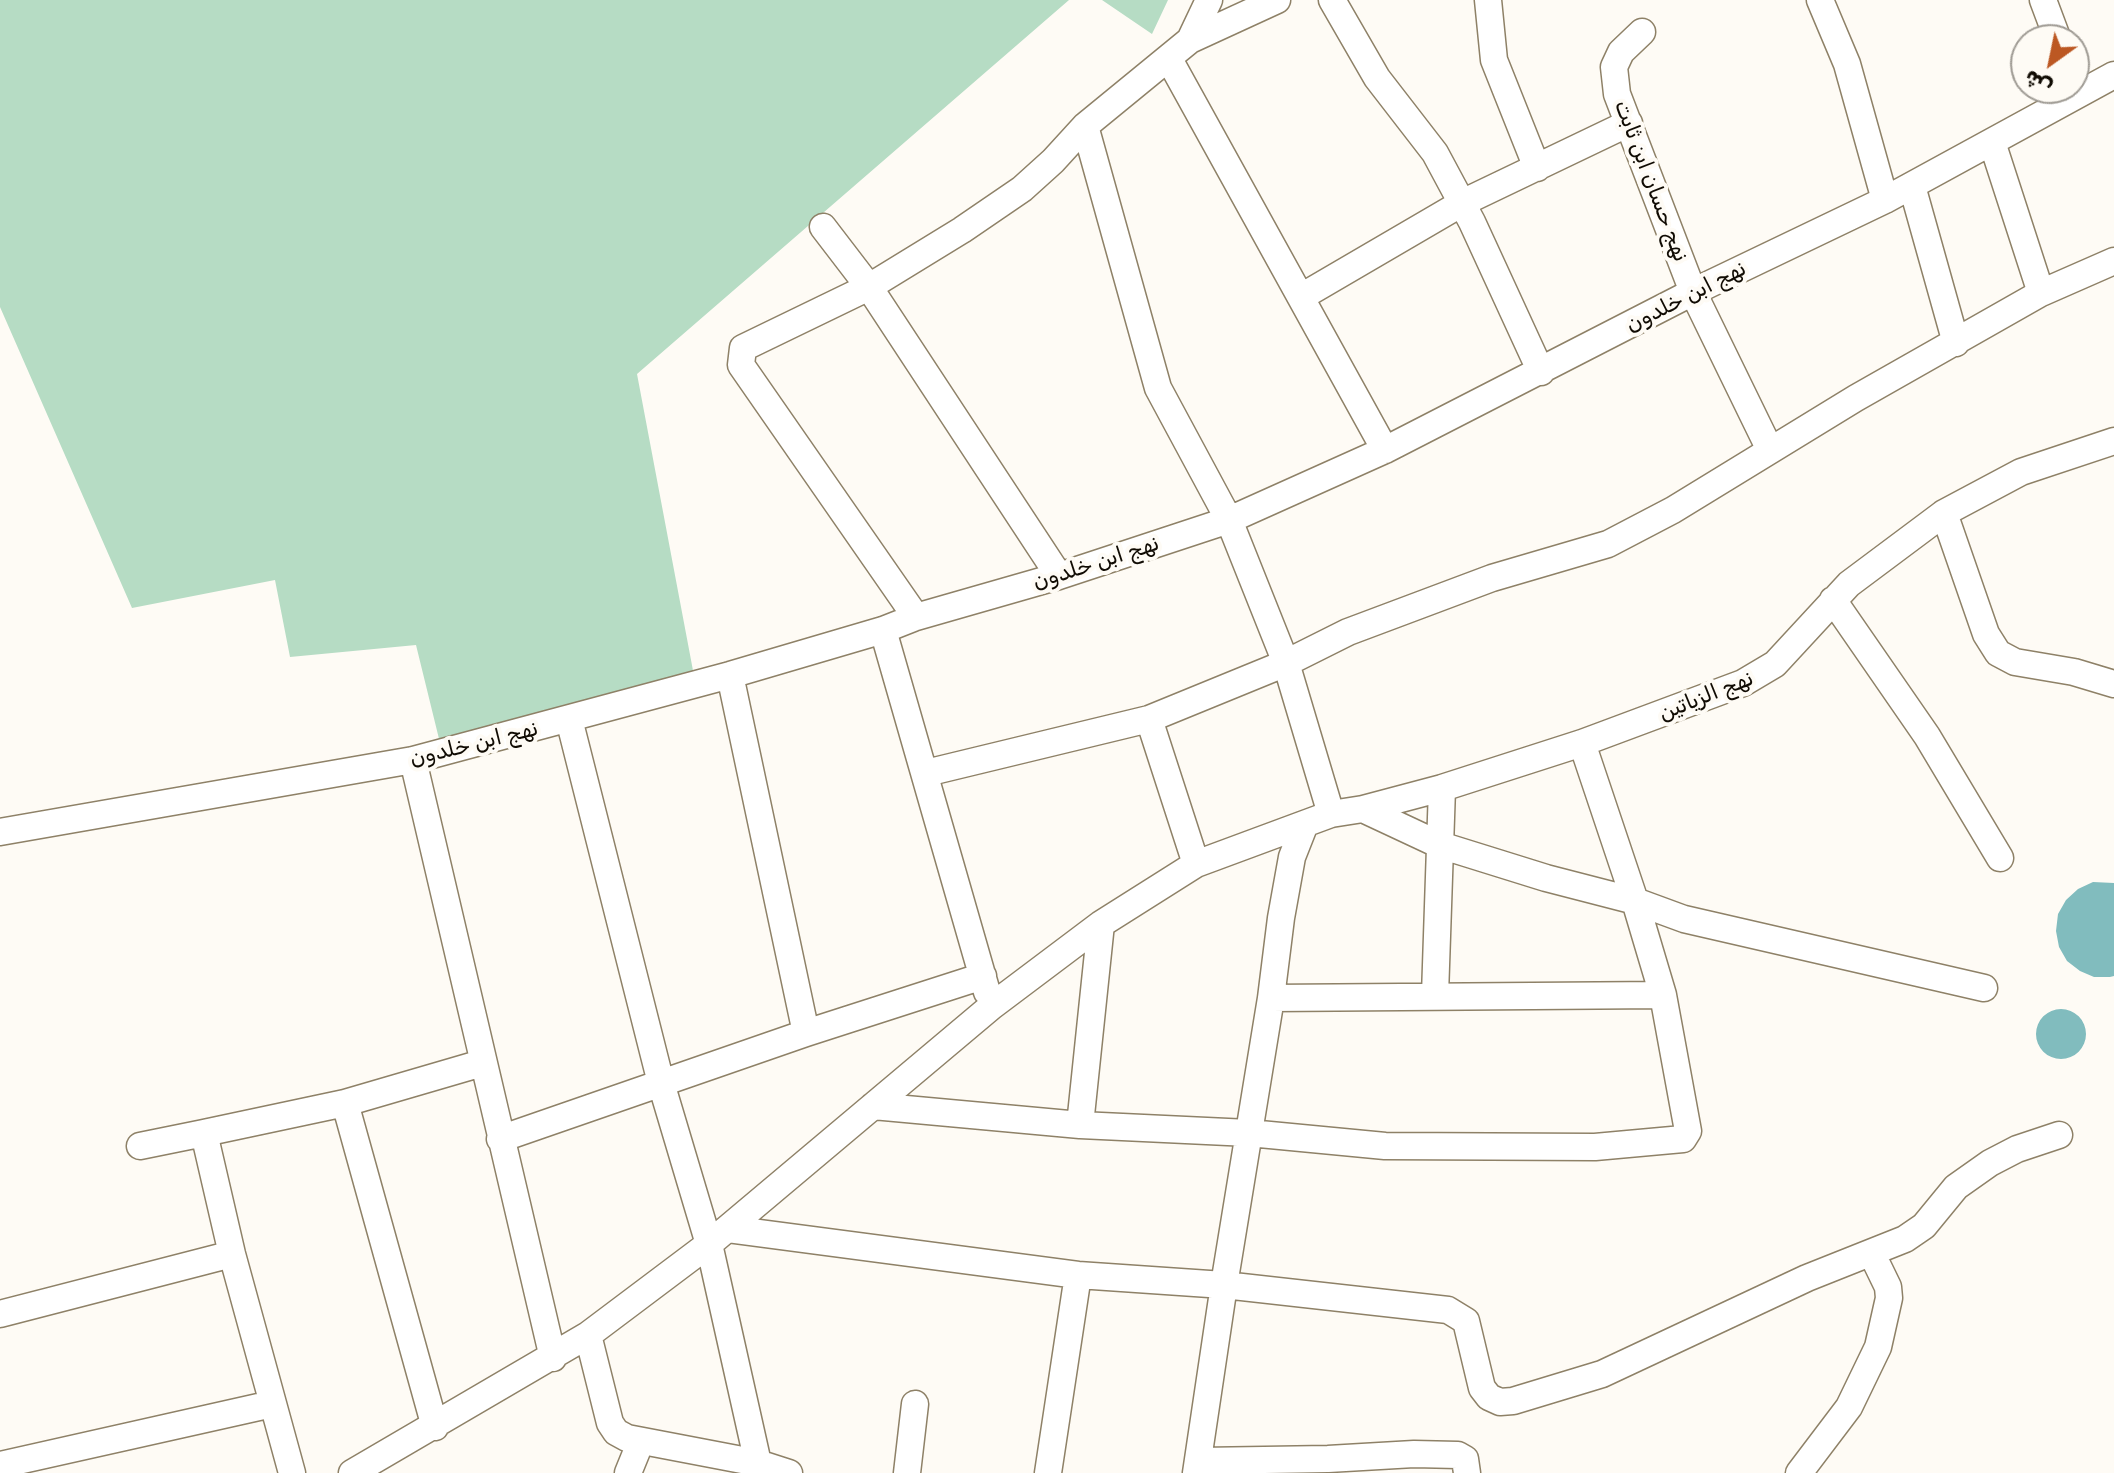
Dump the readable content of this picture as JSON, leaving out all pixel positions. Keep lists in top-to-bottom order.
{
  "streets": {
    "street": ["نهج حسان ابن ثابت", "نهج ابن خلدون", "نهج الزياتين"]
  },
  "crossings": [
    ["نهج حسان ابن ثابت", "نهج ابن خلدون"]
  ],
  "north": "bottom left"
}
